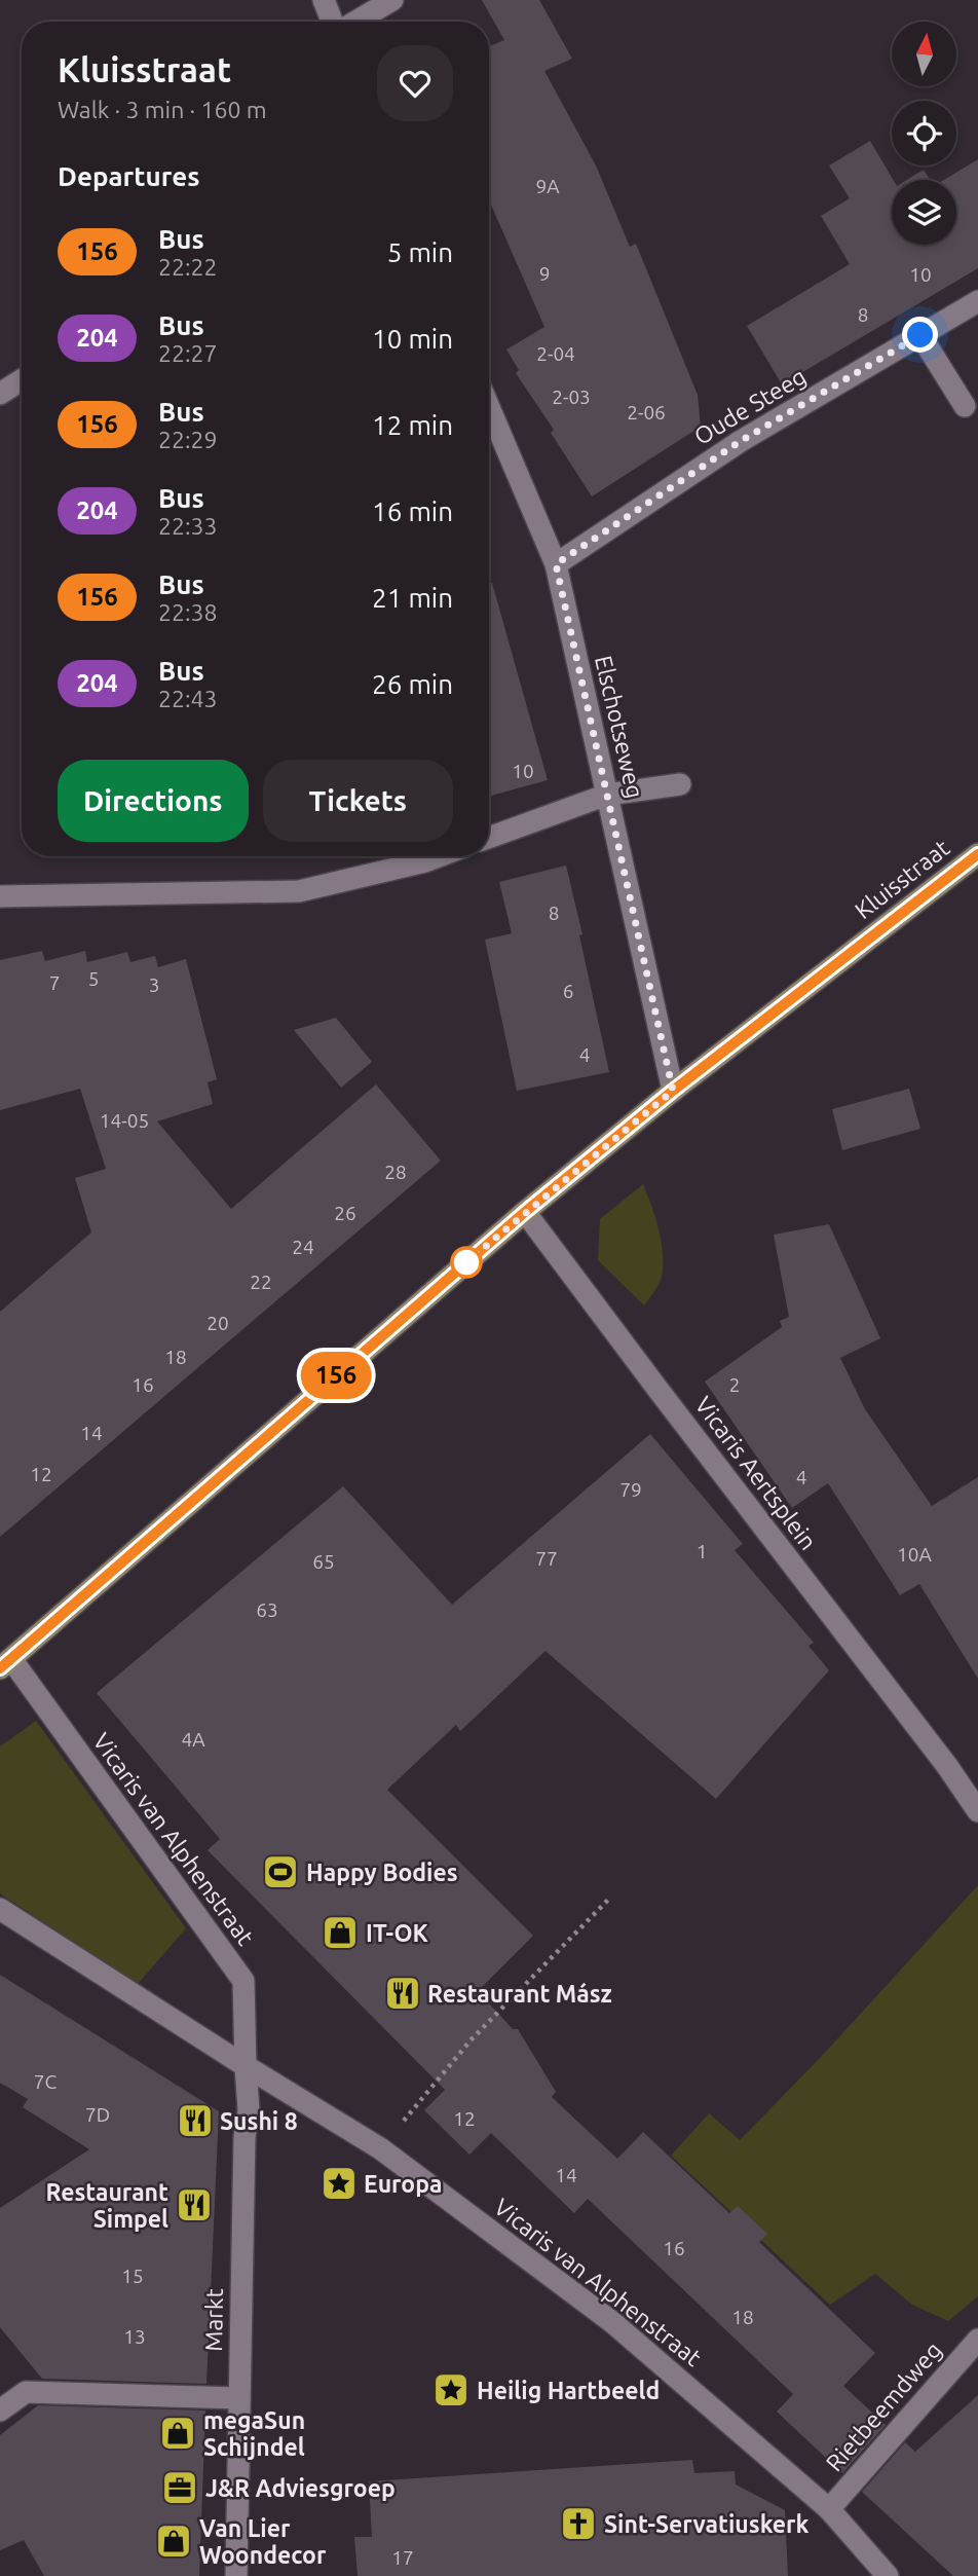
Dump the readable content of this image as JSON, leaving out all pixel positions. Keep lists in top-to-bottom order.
{
  "streets": {
    "street": [
      "Oude Steeg",
      "Elschotseweg",
      "Kluisstraat",
      "Vicaris Aertsplein",
      "Vicaris van Alphenstraat",
      "Markt",
      "Rietbeemdweg"
    ]
  },
  "crossings": [
    ["Oude Steeg", "Elschotseweg"],
    ["Elschotseweg", "Kluisstraat"],
    ["Kluisstraat", "Vicaris Aertsplein"],
    ["Kluisstraat", "Vicaris van Alphenstraat"],
    ["Vicaris van Alphenstraat", "Markt"],
    ["Vicaris van Alphenstraat", "Rietbeemdweg"]
  ],
  "places": {
    "sports": ["Happy Bodies"],
    "shop": ["IT-OK", "megaSun Schijndel", "Van Lier Woondecor"],
    "restaurant": ["Restaurant Mász", "Sushi 8", "Restaurant Simpel"],
    "place": ["Europa", "Heilig Hartbeeld"],
    "office": ["J&R Adviesgroep"],
    "church": ["Sint-Servatiuskerk"]
  },
  "lines": ["bus line 156"],
  "house_numbers": [
    "9A",
    "9",
    "10",
    "8",
    "2-04",
    "2-03",
    "2-06",
    "10",
    "8",
    "5",
    "7",
    "3",
    "6",
    "4",
    "14-05",
    "28",
    "26",
    "24",
    "22",
    "20",
    "18",
    "16",
    "2",
    "14",
    "12",
    "4",
    "79",
    "1",
    "10A",
    "77",
    "65",
    "63",
    "4A",
    "7C",
    "7D",
    "12",
    "14",
    "16",
    "15",
    "18",
    "13",
    "17"
  ],
  "north": "top",
  "page": {
    "on_map": "156",
    "heading": [
      ["Kluisstraat", "Walk · 3 min · 160 m"],
      "Departures"
    ],
    "list": [
      {
        "mark": "156",
        "name": "Bus",
        "note": "22:22",
        "value": "5 min"
      },
      {
        "mark": "204",
        "name": "Bus",
        "note": "22:27",
        "value": "10 min"
      },
      {
        "mark": "156",
        "name": "Bus",
        "note": "22:29",
        "value": "12 min"
      },
      {
        "mark": "204",
        "name": "Bus",
        "note": "22:33",
        "value": "16 min"
      },
      {
        "mark": "156",
        "name": "Bus",
        "note": "22:38",
        "value": "21 min"
      },
      {
        "mark": "204",
        "name": "Bus",
        "note": "22:43",
        "value": "26 min"
      }
    ],
    "buttons": ["Directions", "Tickets"]
  }
}
